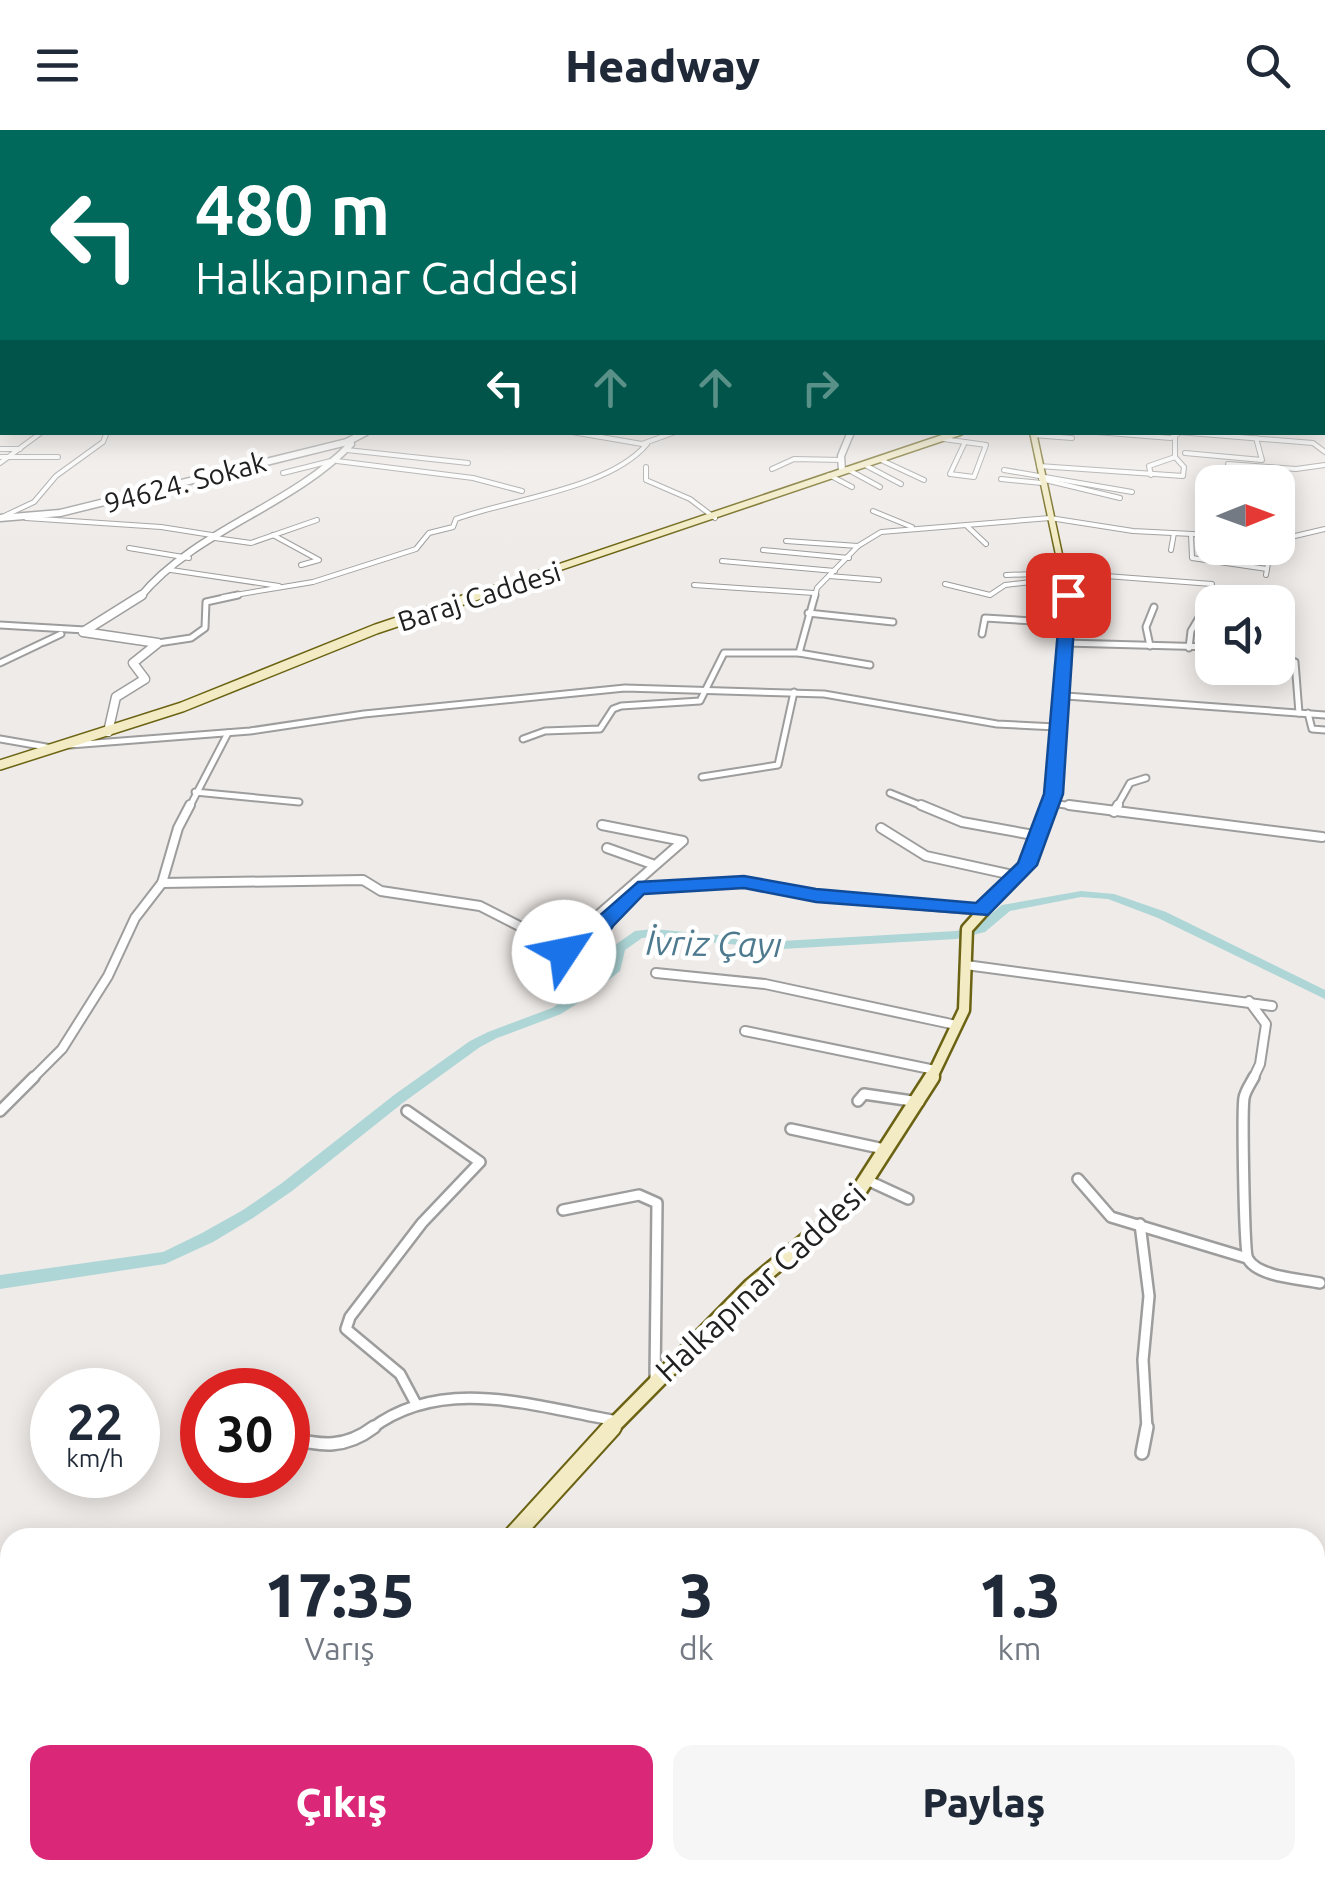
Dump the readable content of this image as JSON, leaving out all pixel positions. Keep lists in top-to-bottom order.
{
  "streets": {
    "main road": ["Baraj Caddesi", "Halkapınar Caddesi"],
    "street": ["94624. Sokak"]
  },
  "water": ["İvriz Çayı"],
  "north": "right",
  "page": {
    "header": "Headway",
    "turn": ["480 m", "Halkapınar Caddesi"],
    "speed": "22 km/h",
    "limit": "30",
    "eta": [
      "17:35",
      "Varış",
      "3",
      "dk",
      "1.3",
      "km"
    ],
    "buttons": ["Çıkış", "Paylaş"]
  }
}
